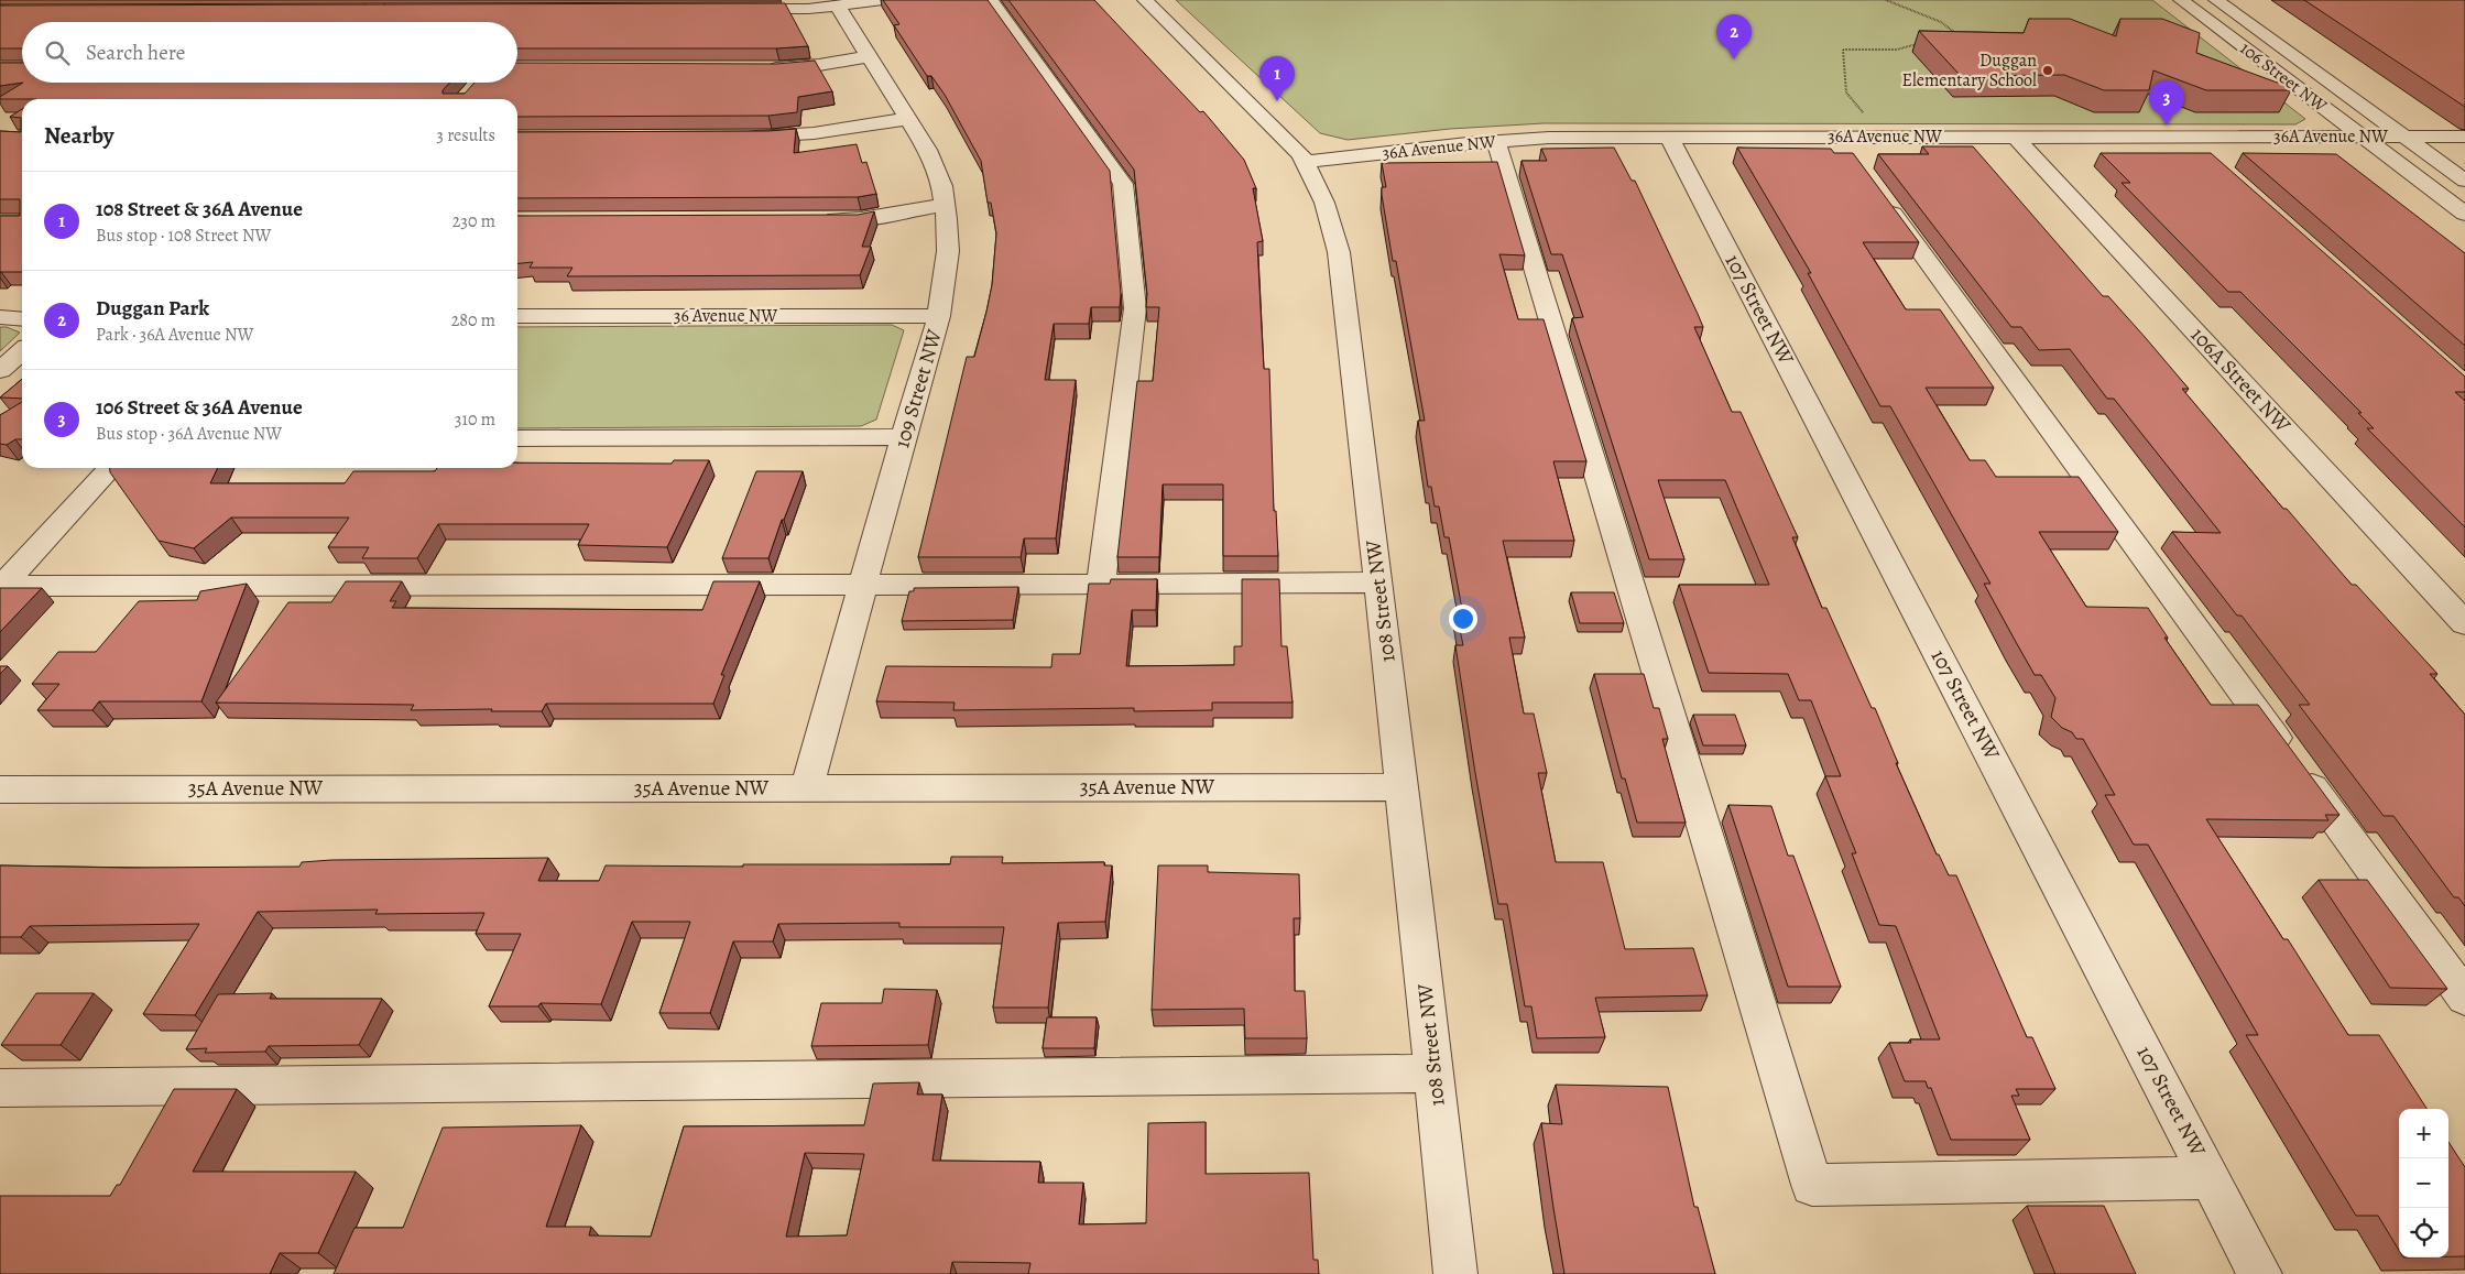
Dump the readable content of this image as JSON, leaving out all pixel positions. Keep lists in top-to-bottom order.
{
  "streets": {
    "street": [
      "106 Street NW",
      "36A Avenue NW",
      "107 Street NW",
      "36 Avenue NW",
      "106A Street NW",
      "109 Street NW",
      "108 Street NW",
      "35A Avenue NW"
    ]
  },
  "crossings": [
    ["106 Street NW", "36A Avenue NW"],
    ["36A Avenue NW", "107 Street NW"],
    ["36A Avenue NW", "106A Street NW"],
    ["36A Avenue NW", "108 Street NW"],
    ["36 Avenue NW", "109 Street NW"],
    ["109 Street NW", "35A Avenue NW"],
    ["108 Street NW", "35A Avenue NW"]
  ],
  "places": ["Duggan Elementary School"],
  "page": {
    "pins": ["2", "1", "3"],
    "search": "Search here",
    "heading": ["Nearby", "3 results"],
    "list": [
      {
        "mark": "1",
        "name": "108 Street & 36A Avenue",
        "note": "Bus stop · 108 Street NW",
        "value": "230 m"
      },
      {
        "mark": "2",
        "name": "Duggan Park",
        "note": "Park · 36A Avenue NW",
        "value": "280 m"
      },
      {
        "mark": "3",
        "name": "106 Street & 36A Avenue",
        "note": "Bus stop · 36A Avenue NW",
        "value": "310 m"
      }
    ],
    "map_buttons": ["+", "−"]
  }
}
